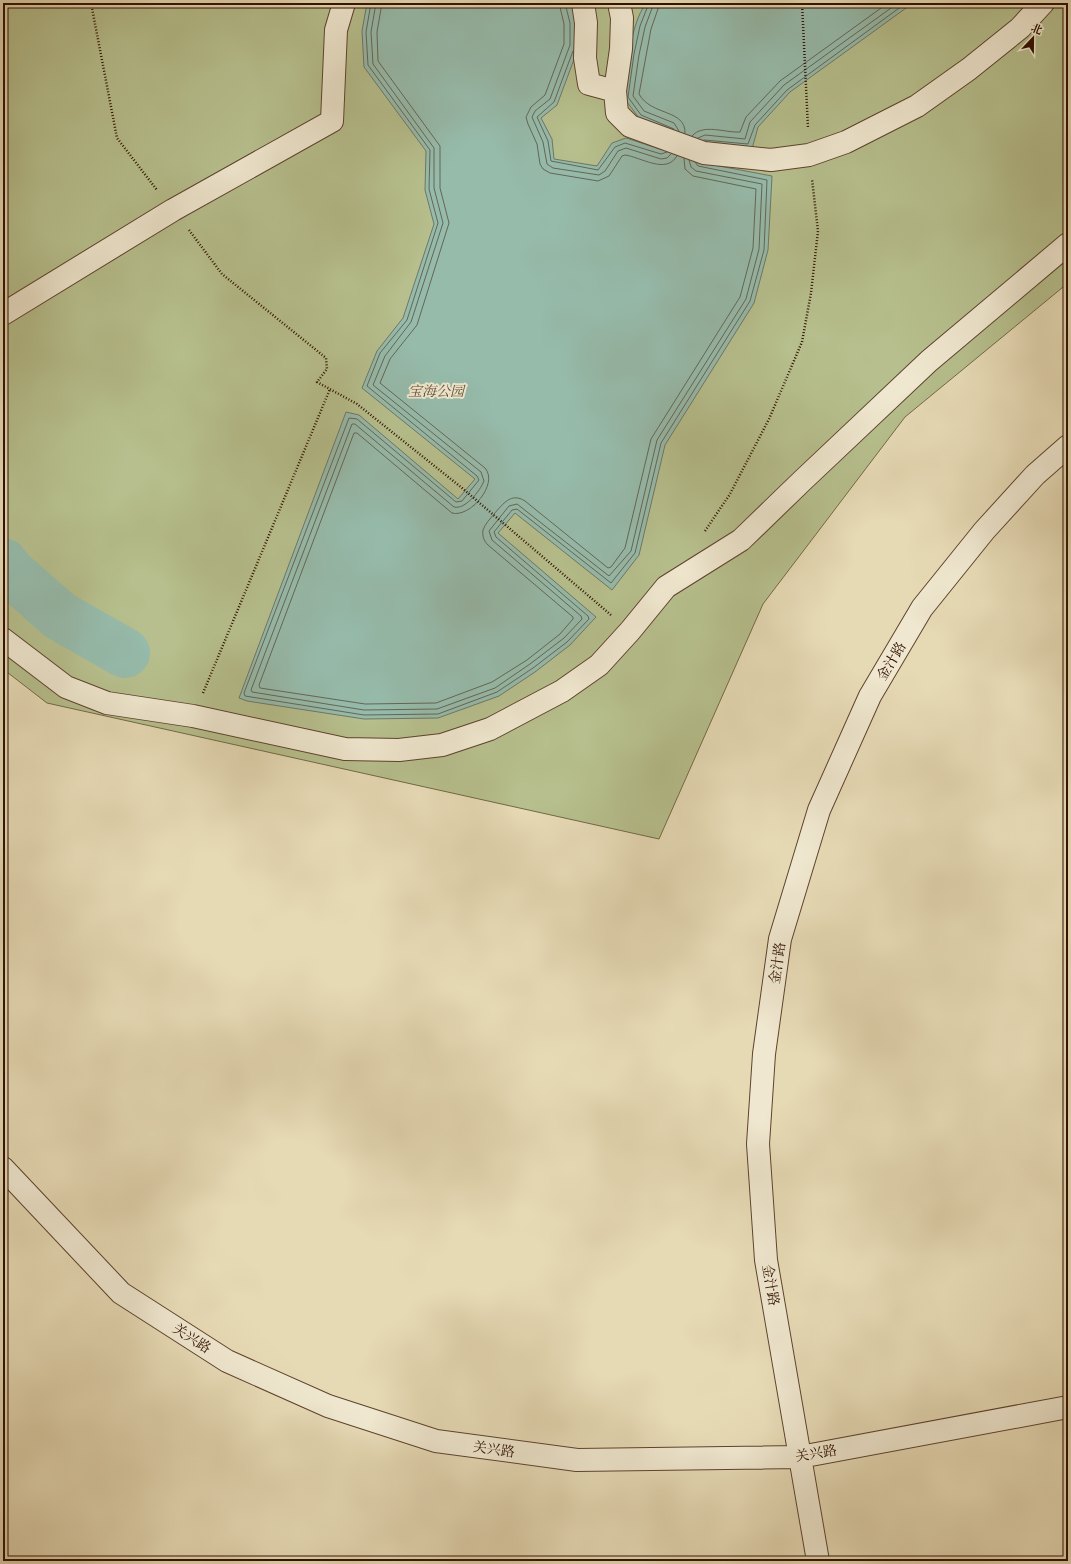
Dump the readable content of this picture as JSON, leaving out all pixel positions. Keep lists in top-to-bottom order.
{
  "streets": {
    "street": ["金汁路", "关兴路"]
  },
  "crossings": [
    ["金汁路", "关兴路"]
  ],
  "parks": ["宝海公园"],
  "north": "top"
}
